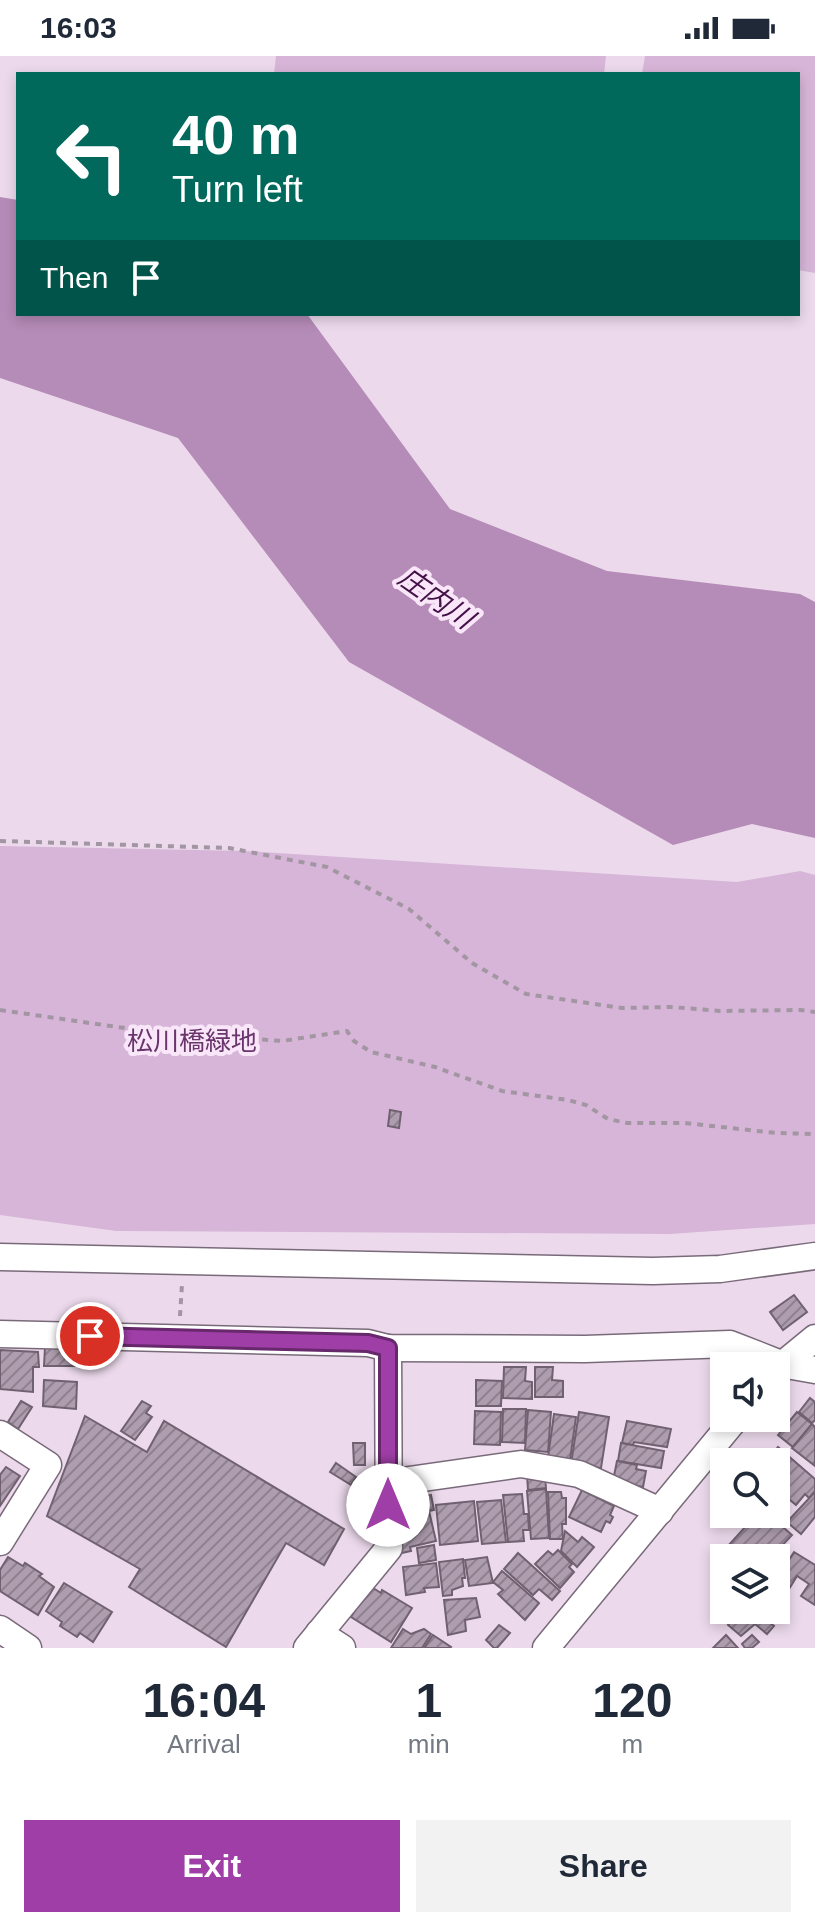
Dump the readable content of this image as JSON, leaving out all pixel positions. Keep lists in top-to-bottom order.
{
  "water": ["庄内川"],
  "parks": ["松川橋緑地"],
  "page": {
    "status": "16:03",
    "turn": ["40 m", "Turn left"],
    "then": "Then",
    "eta": [
      "16:04",
      "Arrival",
      "1",
      "min",
      "120",
      "m"
    ],
    "buttons": ["Exit", "Share"]
  }
}
